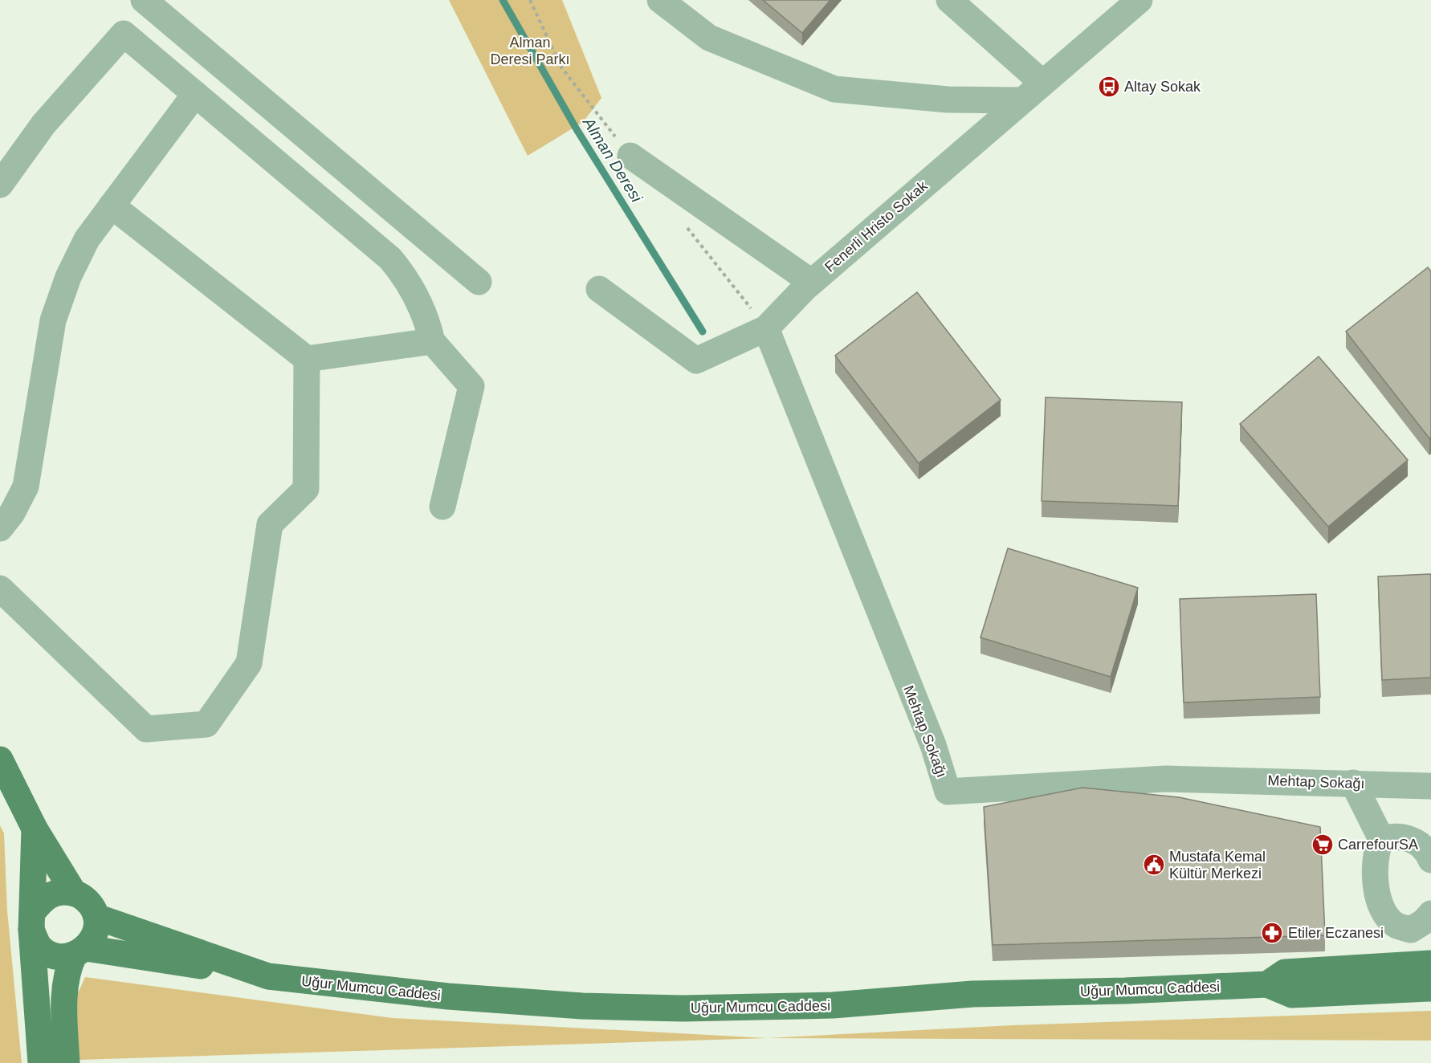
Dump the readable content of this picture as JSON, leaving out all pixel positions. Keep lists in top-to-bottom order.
{
  "streets": {
    "main road": ["Uğur Mumcu Caddesi"],
    "street": ["Fenerli Hristo Sokak", "Mehtap Sokağı"]
  },
  "crossings": [
    ["Fenerli Hristo Sokak", "Mehtap Sokağı"]
  ],
  "water": ["Alman Deresi"],
  "parks": ["Alman Deresi Parkı"],
  "places": {
    "bus stop": ["Altay Sokak"],
    "supermarket": ["CarrefourSA"],
    "public building": ["Mustafa Kemal Kültür Merkezi"],
    "pharmacy": ["Etiler Eczanesi"]
  }
}
